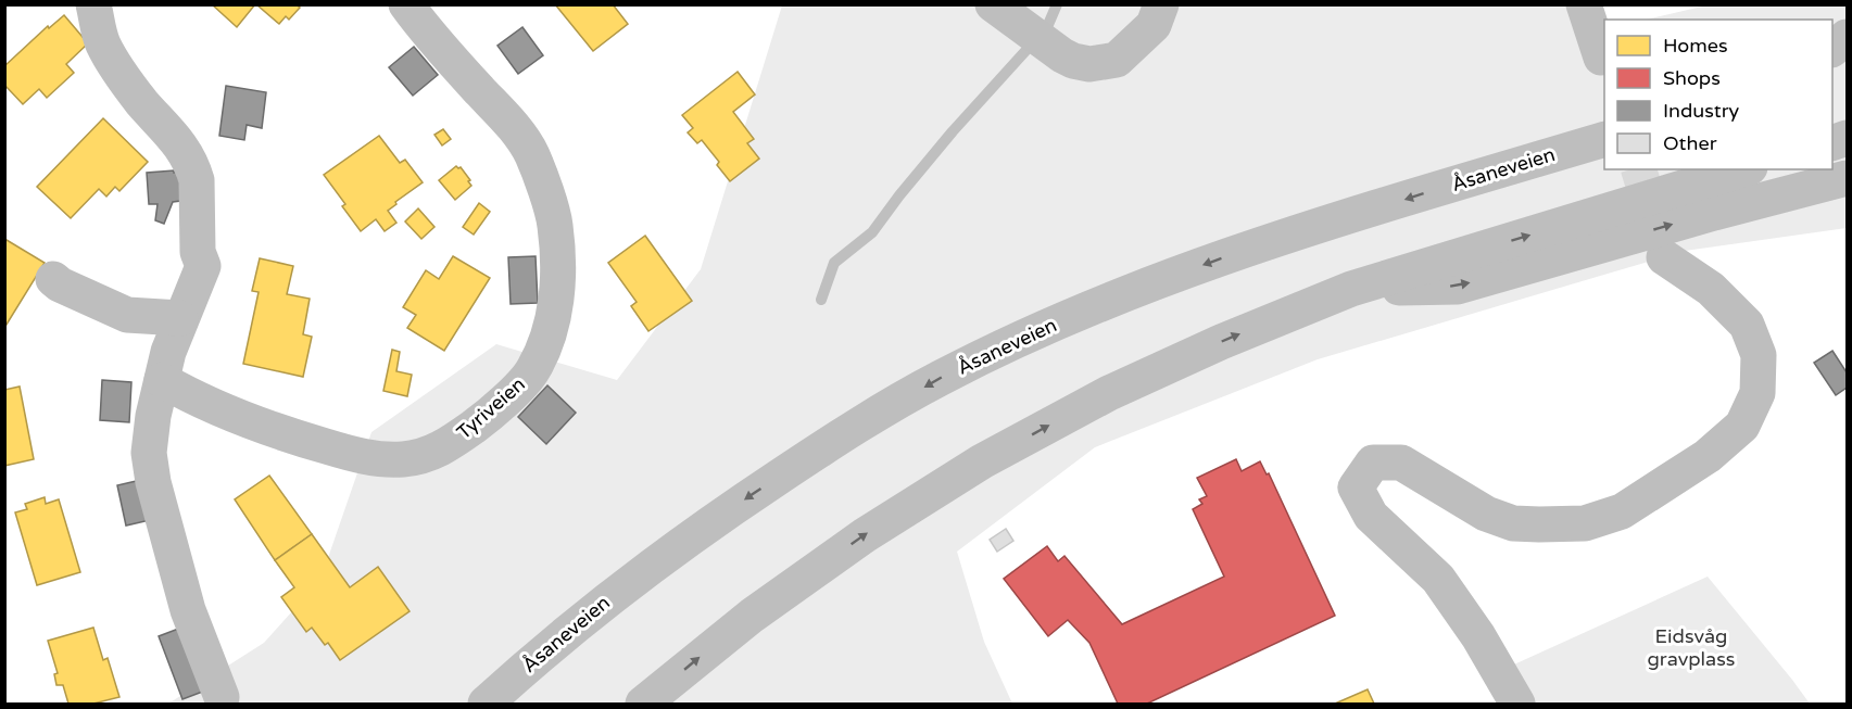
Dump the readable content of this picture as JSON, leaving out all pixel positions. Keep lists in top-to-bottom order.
{
  "streets": {
    "main road": ["Åsaneveien", "Tyriveien"]
  },
  "parks": ["Eidsvåg gravplass"],
  "legend": [
    "Homes",
    "Shops",
    "Industry",
    "Other"
  ]
}
